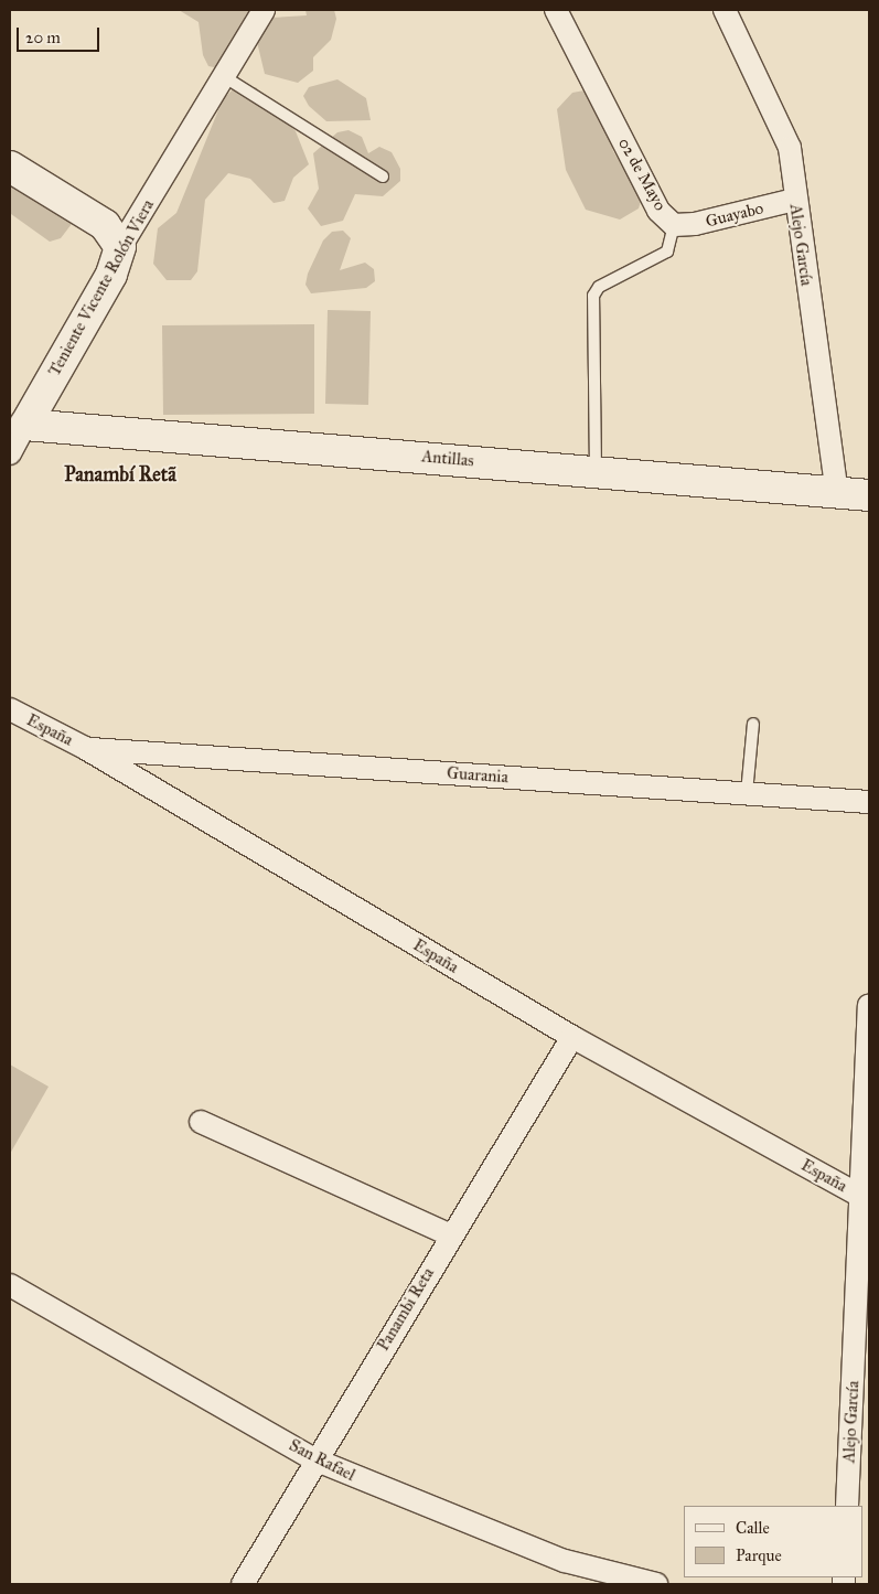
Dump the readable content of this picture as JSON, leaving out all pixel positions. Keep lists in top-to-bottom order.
{
  "streets": {
    "street": [
      "02 de Mayo",
      "Guayabo",
      "Alejo García",
      "Teniente Vicente Rolón Viera",
      "Antillas",
      "España",
      "Guarania",
      "Panambi Reta",
      "San Rafael"
    ]
  },
  "crossings": [
    ["02 de Mayo", "Guayabo"],
    ["02 de Mayo", "Antillas"],
    ["Guayabo", "Alejo García"],
    ["Alejo García", "Antillas"],
    ["Alejo García", "España"],
    ["Teniente Vicente Rolón Viera", "Antillas"],
    ["España", "Guarania"],
    ["España", "Panambi Reta"],
    ["Panambi Reta", "San Rafael"]
  ],
  "districts": ["Panambí Retã"],
  "legend": ["Calle", "Parque"],
  "scale_bar": "20 m"
}
